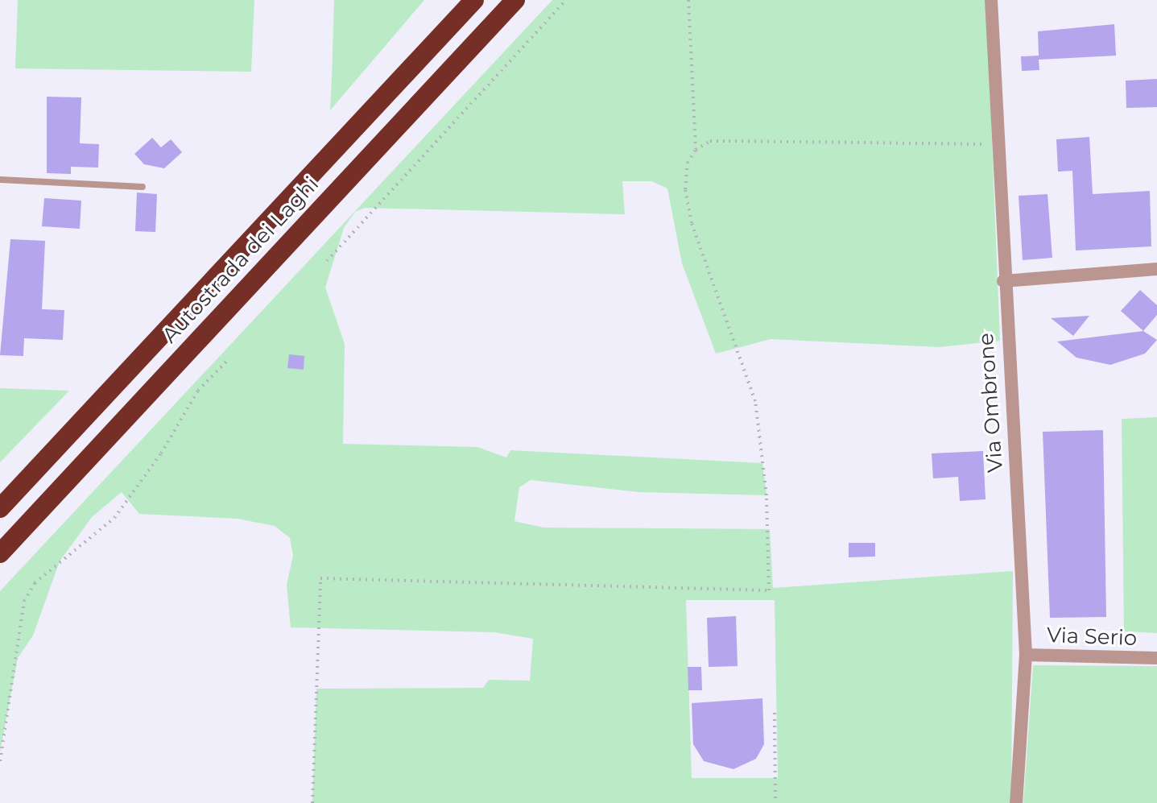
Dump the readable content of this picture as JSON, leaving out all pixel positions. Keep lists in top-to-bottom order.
{
  "streets": {
    "highway": ["Autostrada dei Laghi"],
    "street": ["Via Ombrone", "Via Serio"]
  },
  "crossings": [
    ["Via Ombrone", "Via Serio"]
  ]
}
